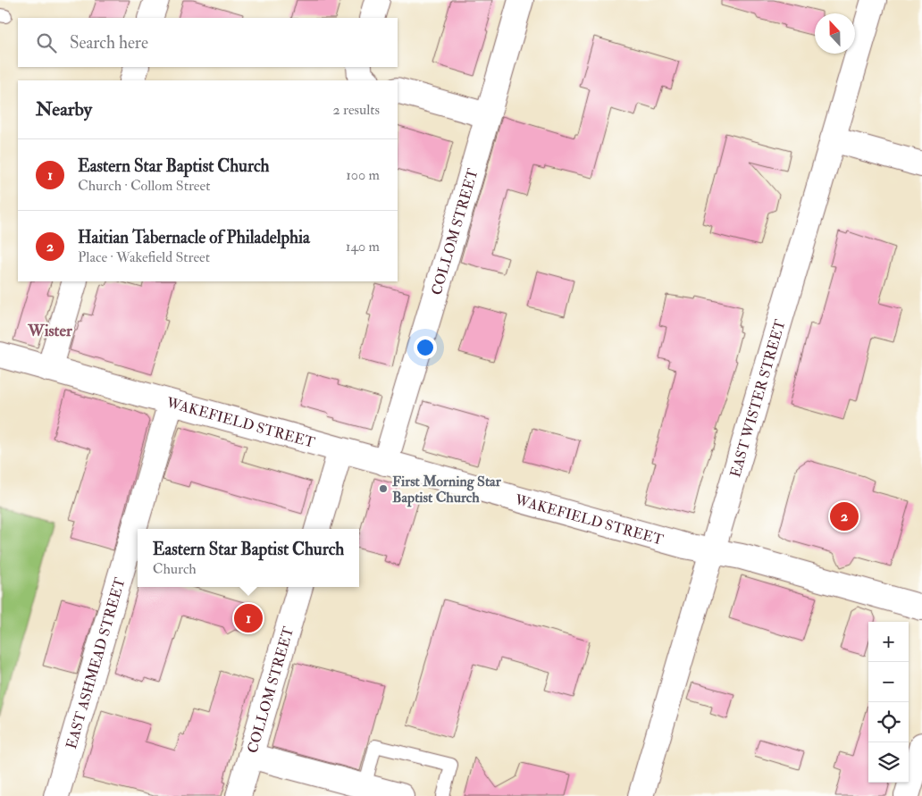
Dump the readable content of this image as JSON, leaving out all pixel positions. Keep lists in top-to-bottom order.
{
  "streets": {
    "street": [
      "COLLOM STREET",
      "EAST WISTER STREET",
      "WAKEFIELD STREET",
      "EAST ASHMEAD STREET"
    ]
  },
  "crossings": [
    ["COLLOM STREET", "WAKEFIELD STREET"],
    ["EAST WISTER STREET", "WAKEFIELD STREET"],
    ["WAKEFIELD STREET", "EAST ASHMEAD STREET"]
  ],
  "districts": ["Wister"],
  "places": ["First Morning Star Baptist Church"],
  "north": "top",
  "page": {
    "search": "Search here",
    "heading": ["Nearby", "2 results"],
    "list": [
      {
        "mark": "1",
        "name": "Eastern Star Baptist Church",
        "note": "Church · Collom Street",
        "value": "100 m"
      },
      {
        "mark": "2",
        "name": "Haitian Tabernacle of Philadelphia",
        "note": "Place · Wakefield Street",
        "value": "140 m"
      }
    ],
    "pins": ["2", "1"],
    "popup": ["Eastern Star Baptist Church", "Church"],
    "map_buttons": ["+", "−"]
  }
}
